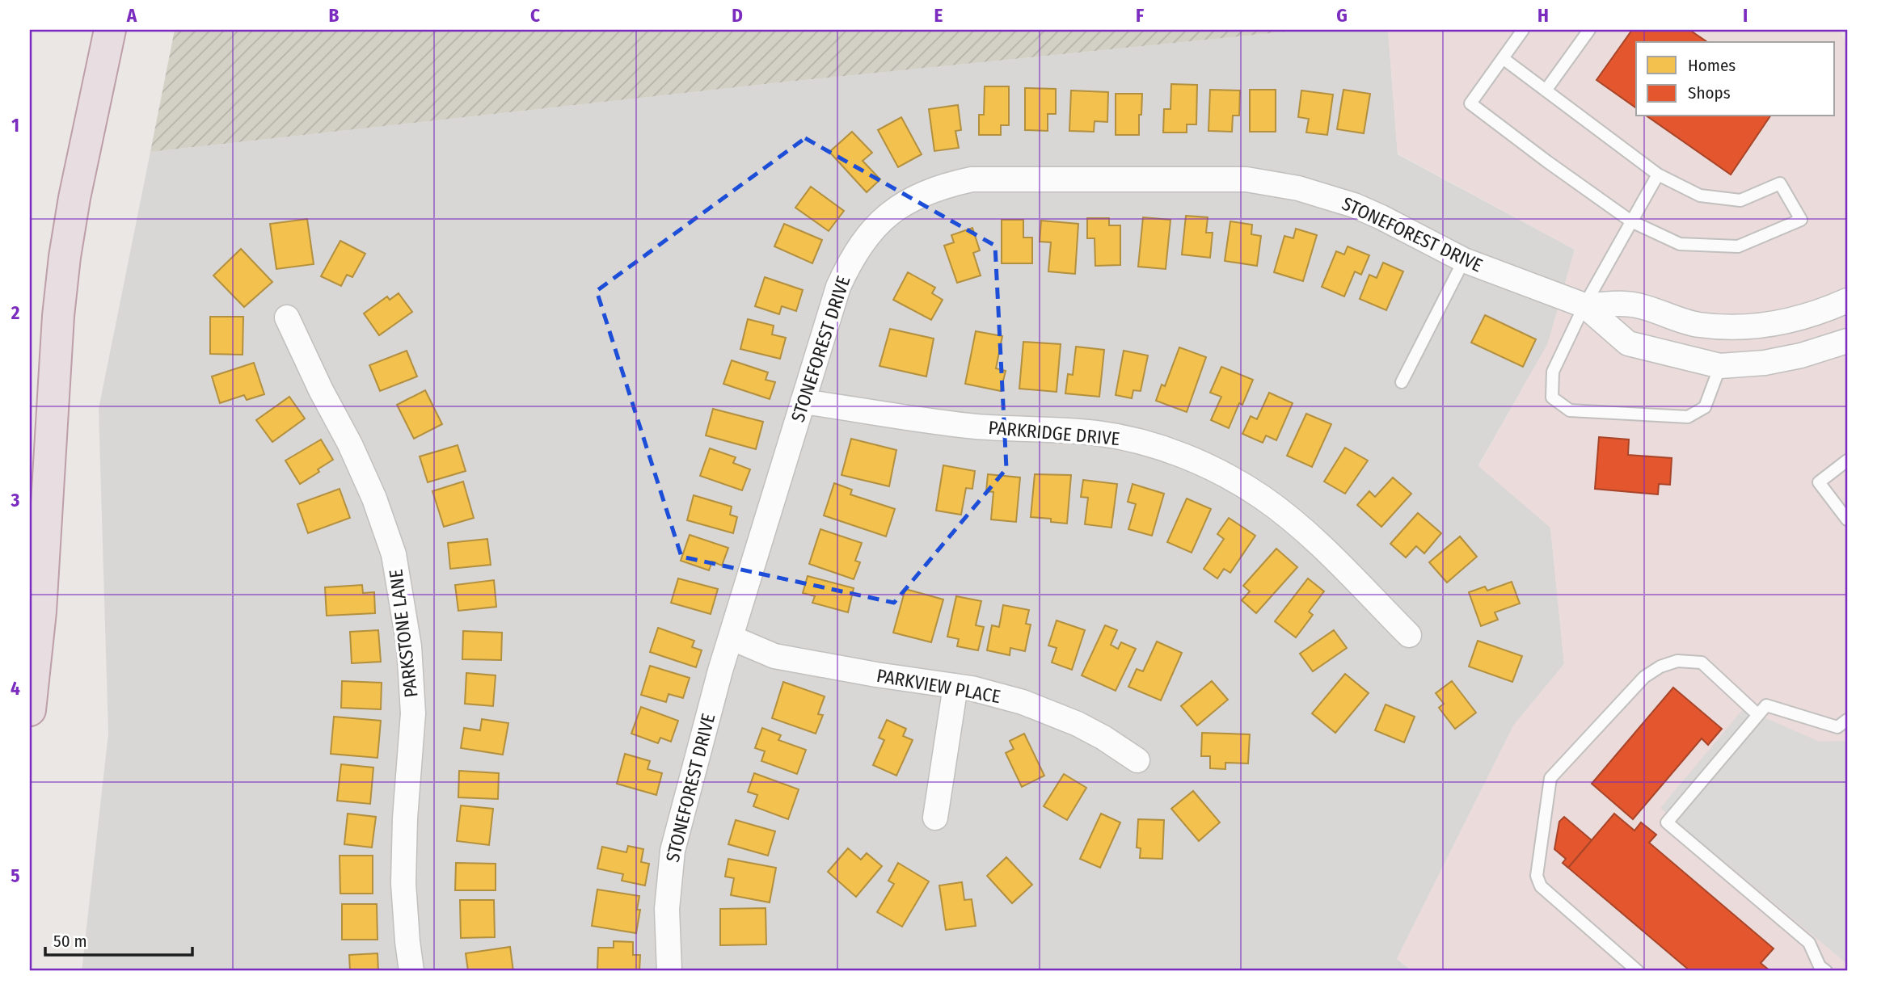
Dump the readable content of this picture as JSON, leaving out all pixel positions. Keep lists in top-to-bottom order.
{
  "streets": {
    "street": [
      "STONEFOREST DRIVE",
      "PARKRIDGE DRIVE",
      "PARKSTONE LANE",
      "PARKVIEW PLACE"
    ]
  },
  "crossings": [
    ["STONEFOREST DRIVE", "PARKRIDGE DRIVE"],
    ["STONEFOREST DRIVE", "PARKVIEW PLACE"]
  ],
  "legend": ["Homes", "Shops"],
  "scale_bar": "50 m",
  "grid": {
    "columns": [
      "A",
      "B",
      "C",
      "D",
      "E",
      "F",
      "G",
      "H",
      "I"
    ],
    "rows": [
      "1",
      "2",
      "3",
      "4",
      "5"
    ]
  }
}
